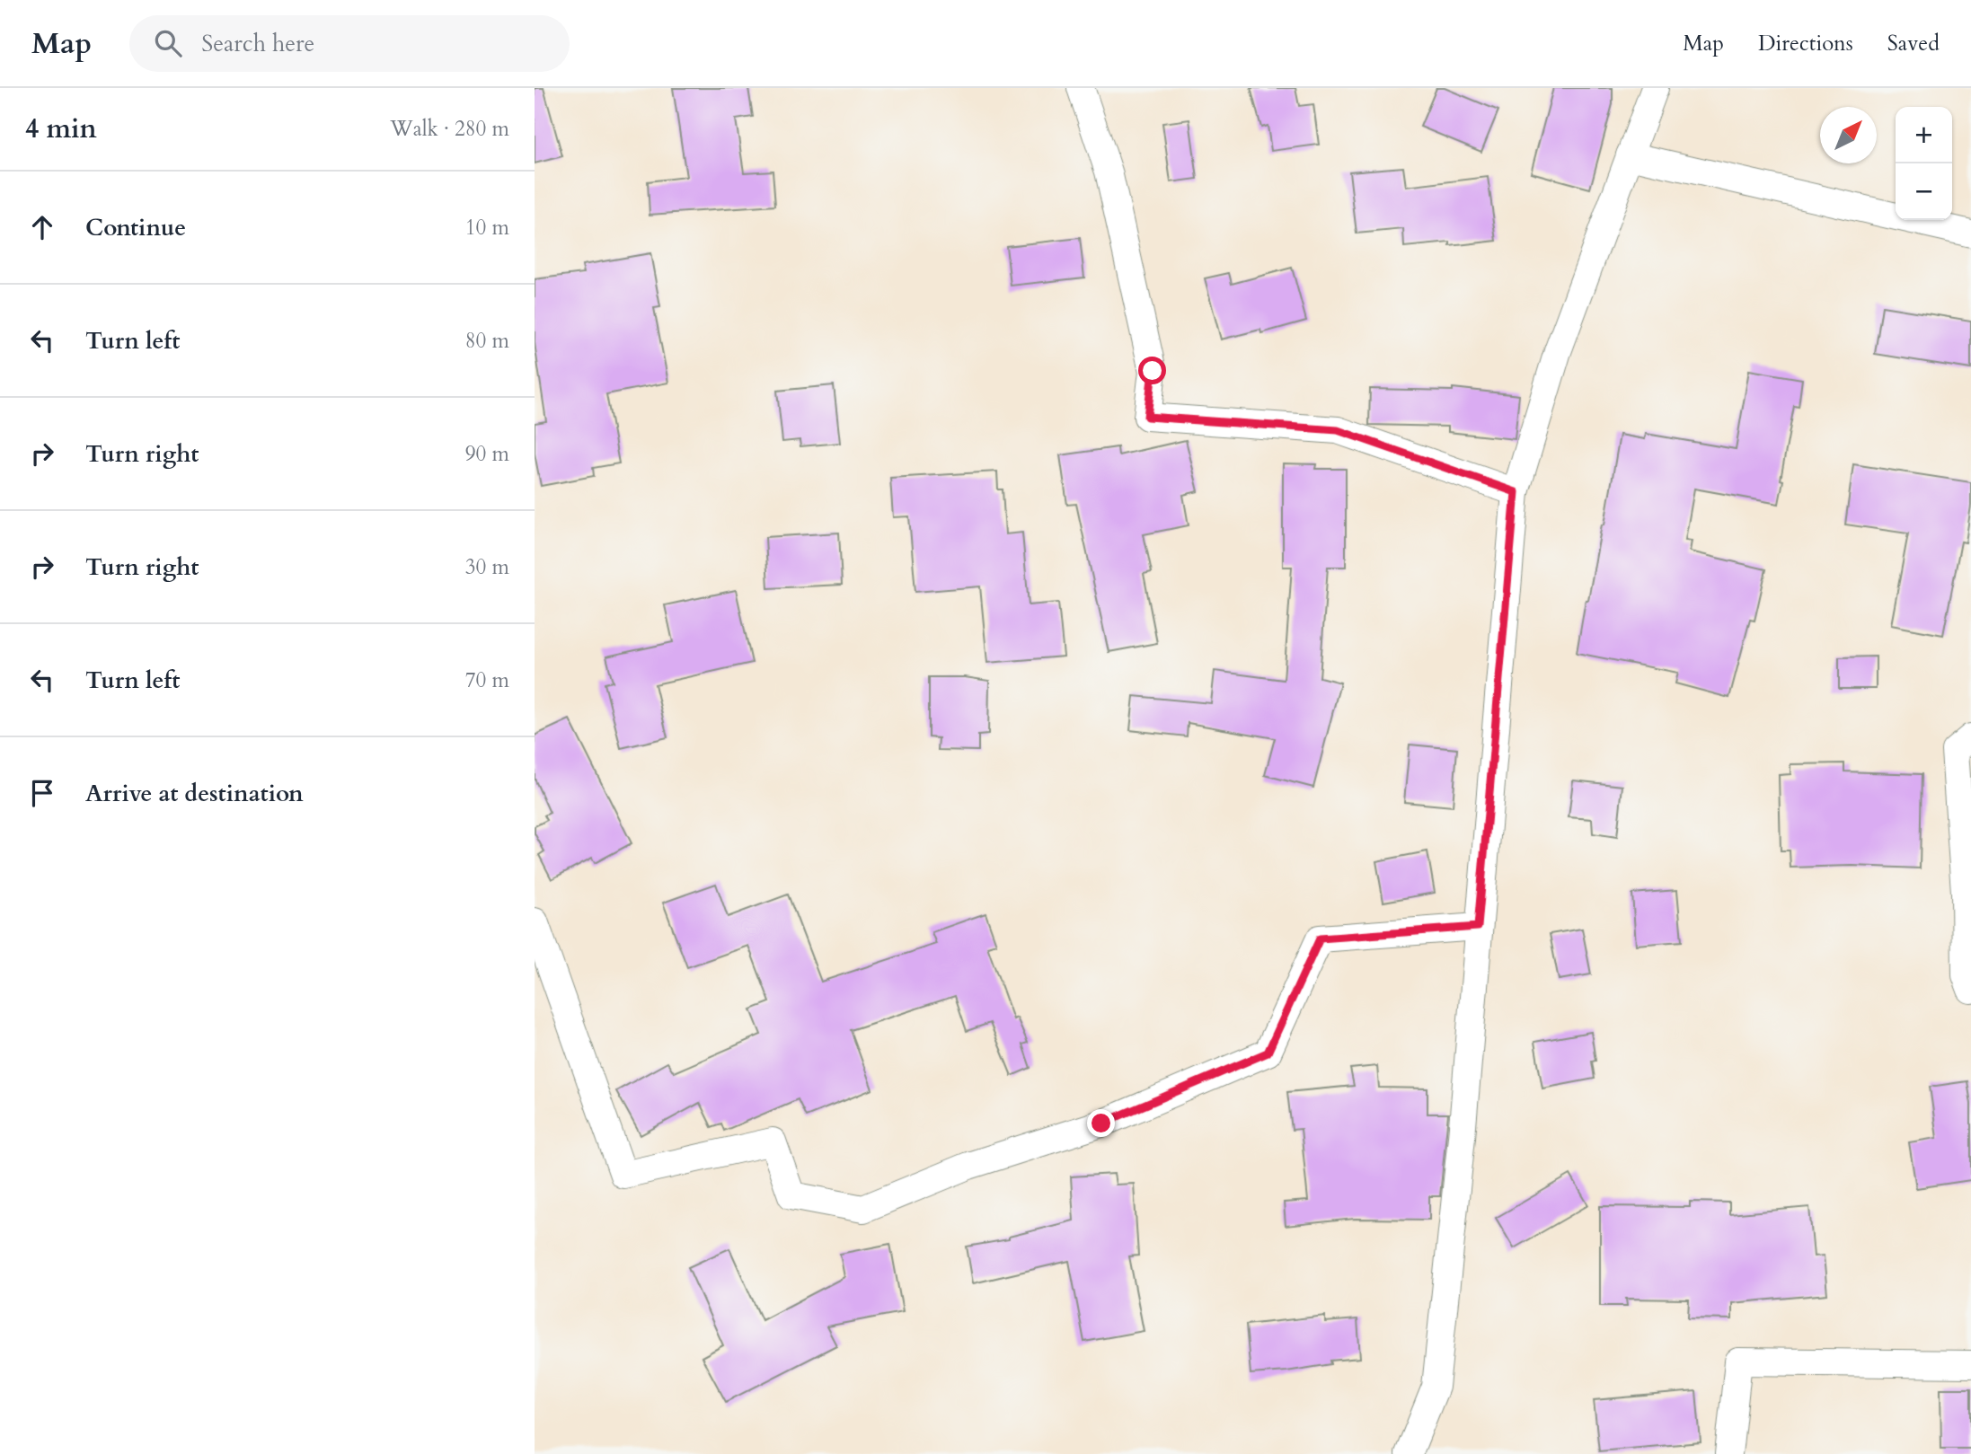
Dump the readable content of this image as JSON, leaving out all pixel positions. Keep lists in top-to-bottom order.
{
  "north": "top right",
  "page": {
    "header": "Map",
    "search": "Search here",
    "nav": ["Map", "Directions", "Saved"],
    "heading": ["4 min", "Walk · 280 m"],
    "map_buttons": ["+", "−"],
    "list": [
      ["Continue", "10 m"],
      ["Turn left", "80 m"],
      ["Turn right", "90 m"],
      ["Turn right", "30 m"],
      ["Turn left", "70 m"],
      "Arrive at destination"
    ]
  }
}
